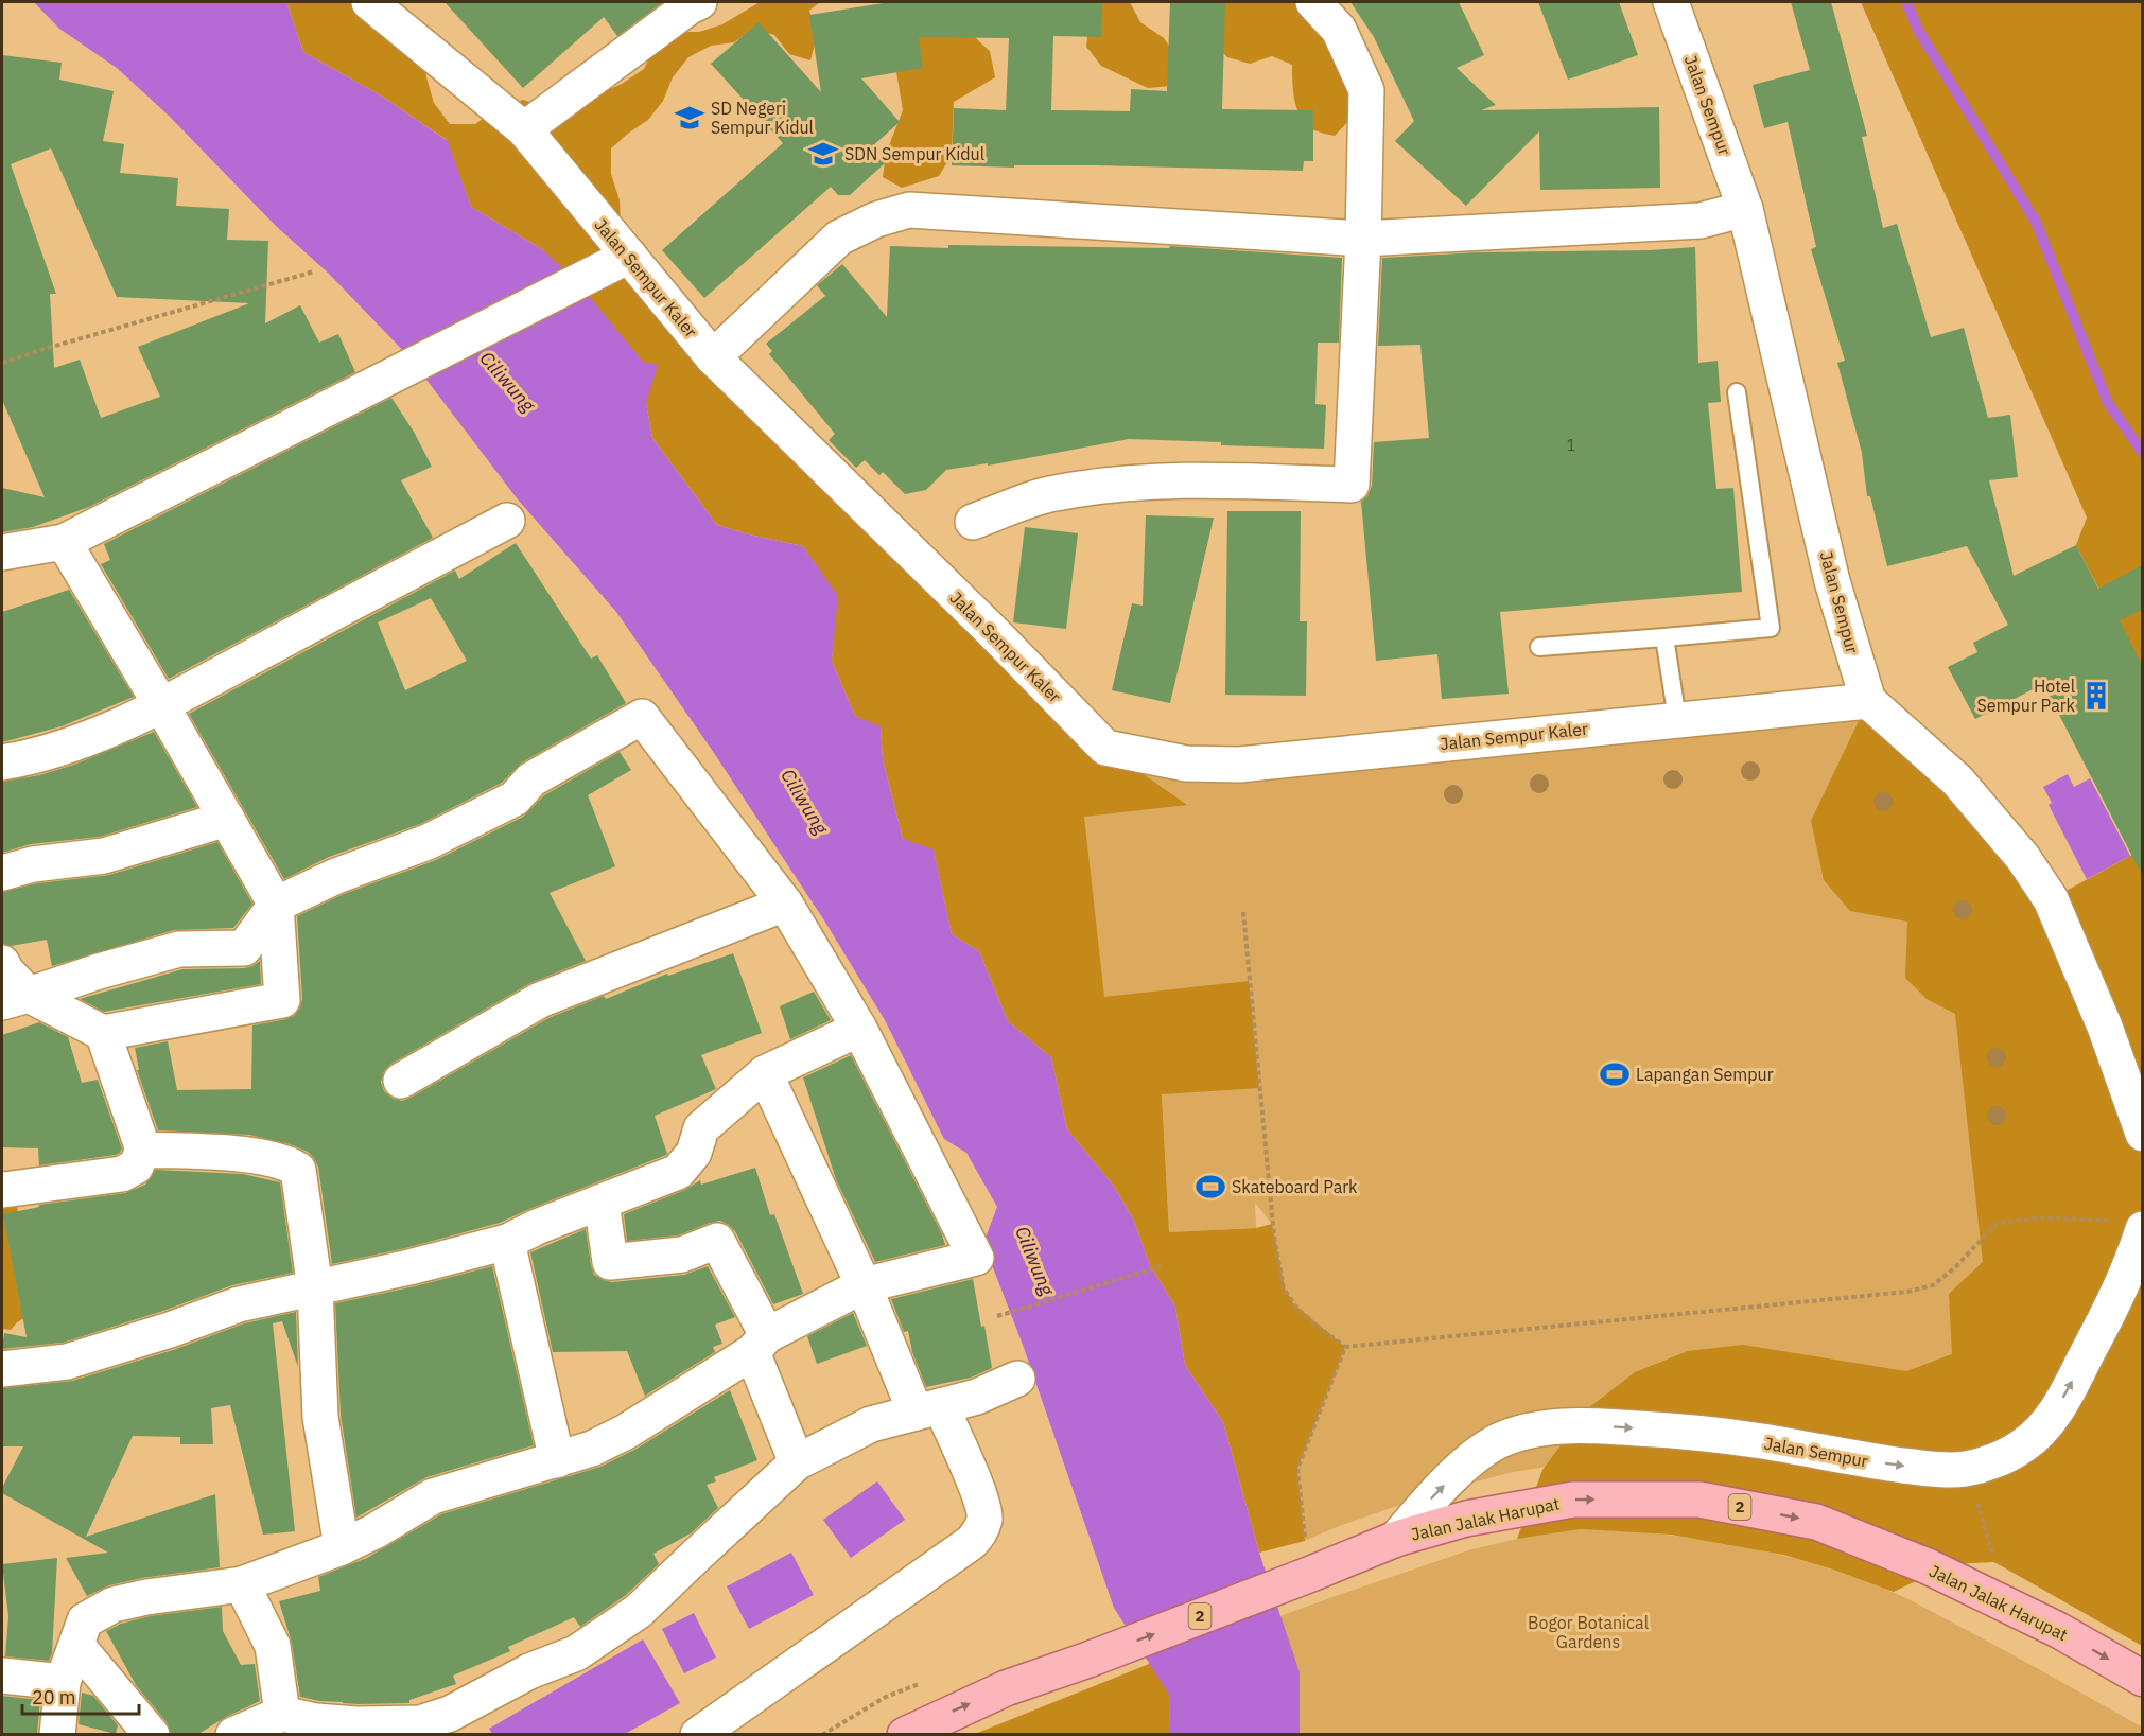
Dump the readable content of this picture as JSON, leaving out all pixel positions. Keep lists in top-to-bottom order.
{
  "streets": {
    "main road": ["2", "Jalan Jalak Harupat"],
    "street": ["Jalan Sempur", "Jalan Sempur Kaler"]
  },
  "crossings": [
    ["Jalan Sempur", "Jalan Sempur Kaler"],
    ["Jalan Sempur", "Jalan Jalak Harupat"]
  ],
  "one_way": ["Jalan Sempur", "Jalan Jalak Harupat"],
  "water": ["Ciliwung"],
  "parks": ["Bogor Botanical Gardens"],
  "places": {
    "school or university": ["SD Negeri Sempur Kidul", "SDN Sempur Kidul"],
    "building": ["Hotel Sempur Park"],
    "sports": ["Lapangan Sempur", "Skateboard Park"]
  },
  "house_numbers": ["1"],
  "scale_bar": "20 m"
}
